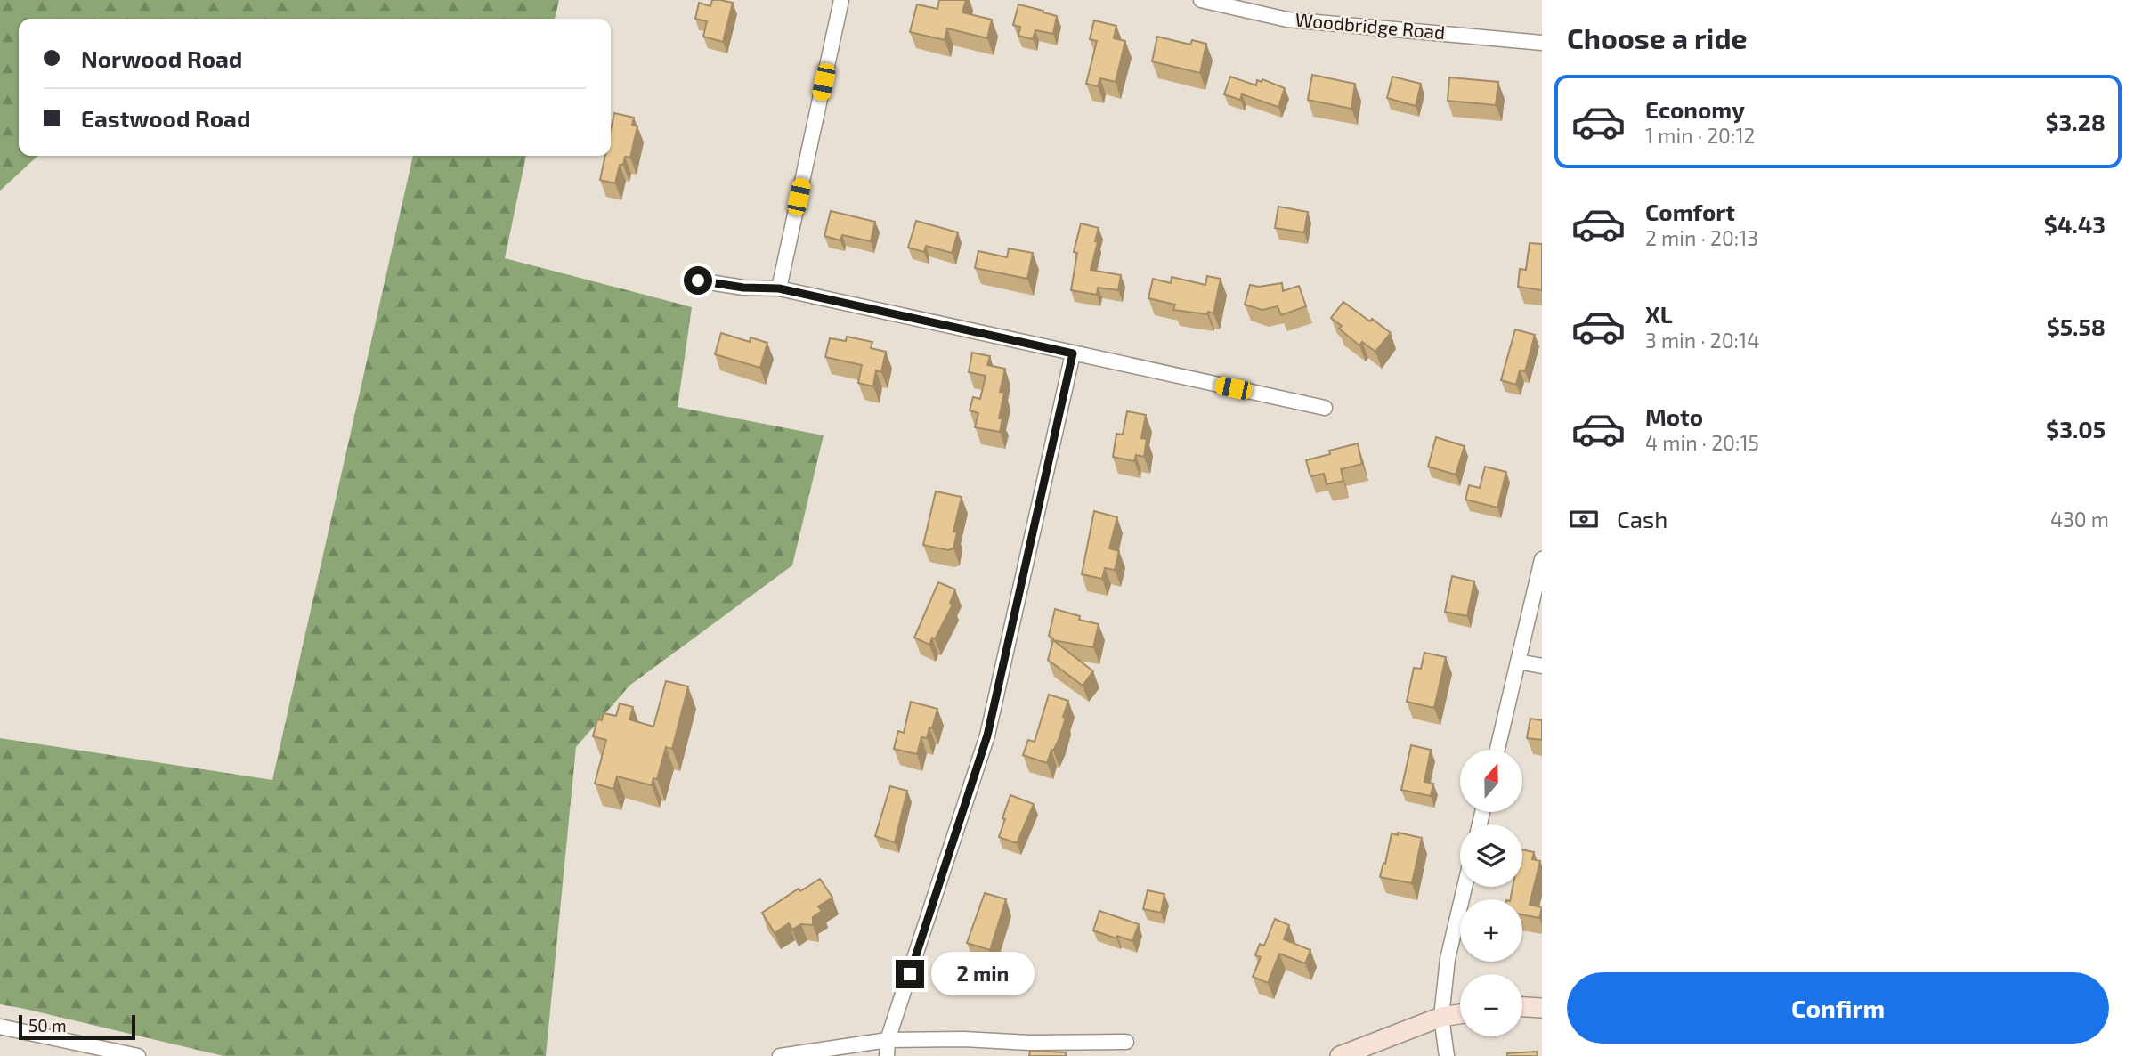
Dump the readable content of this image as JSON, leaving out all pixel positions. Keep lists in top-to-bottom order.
{
  "streets": {
    "street": ["Woodbridge Road"]
  },
  "scale_bar": "50 m",
  "north": "top",
  "page": {
    "heading": "Choose a ride",
    "banner": ["Norwood Road", "Eastwood Road"],
    "list": [
      {
        "name": "Economy",
        "note": "1 min · 20:12",
        "value": "$3.28"
      },
      {
        "name": "Comfort",
        "note": "2 min · 20:13",
        "value": "$4.43"
      },
      {
        "name": "XL",
        "note": "3 min · 20:14",
        "value": "$5.58"
      },
      {
        "name": "Moto",
        "note": "4 min · 20:15",
        "value": "$3.05"
      }
    ],
    "pay": ["Cash", "430 m"],
    "map_buttons": ["+", "−"],
    "bubble": "2 min",
    "buttons": "Confirm",
    "scale": "50 m"
  }
}
